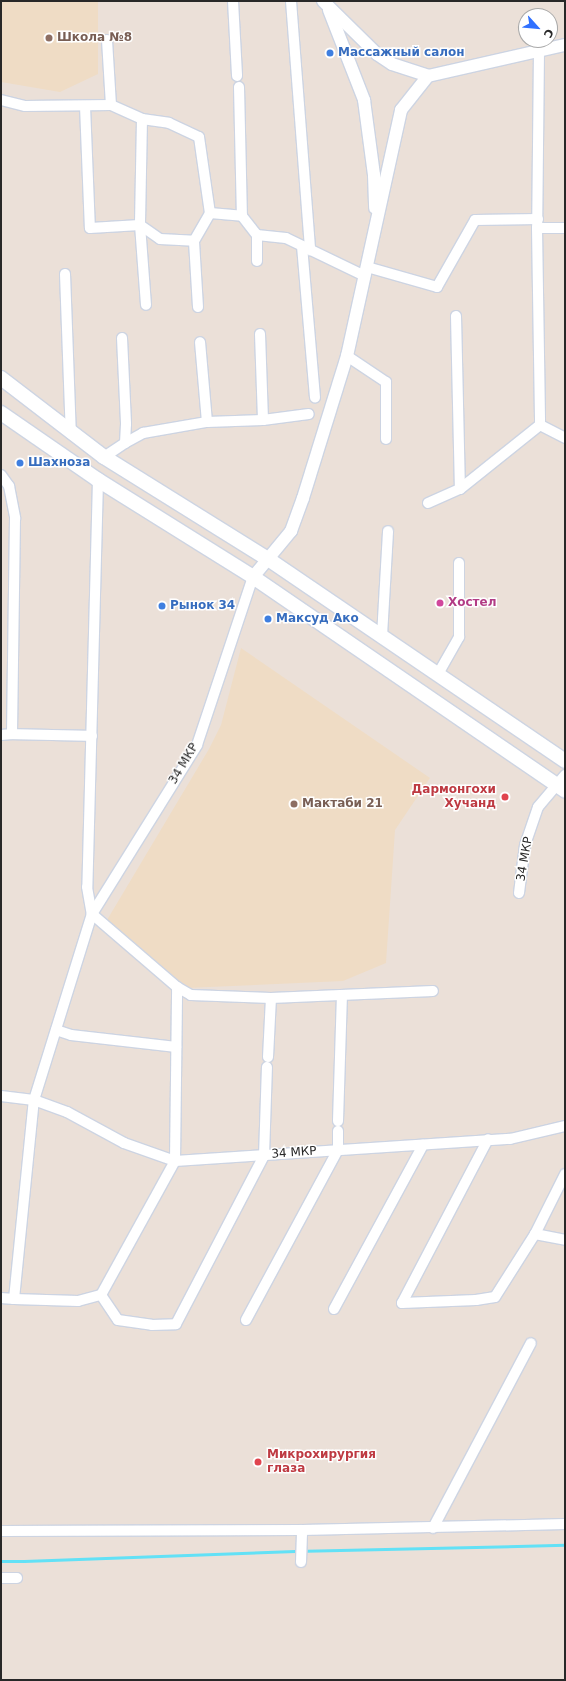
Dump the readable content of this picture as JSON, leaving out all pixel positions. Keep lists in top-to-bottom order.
{
  "streets": {
    "street": ["34 МКР"]
  },
  "places": [
    "Школа №8",
    "Массажный салон",
    "Шахноза",
    "Хостел",
    "Рынок 34",
    "Максуд Ако",
    "Дармонгохи Хучанд",
    "Мактаби 21",
    "Микрохирургия глаза"
  ],
  "north": "bottom right"
}
